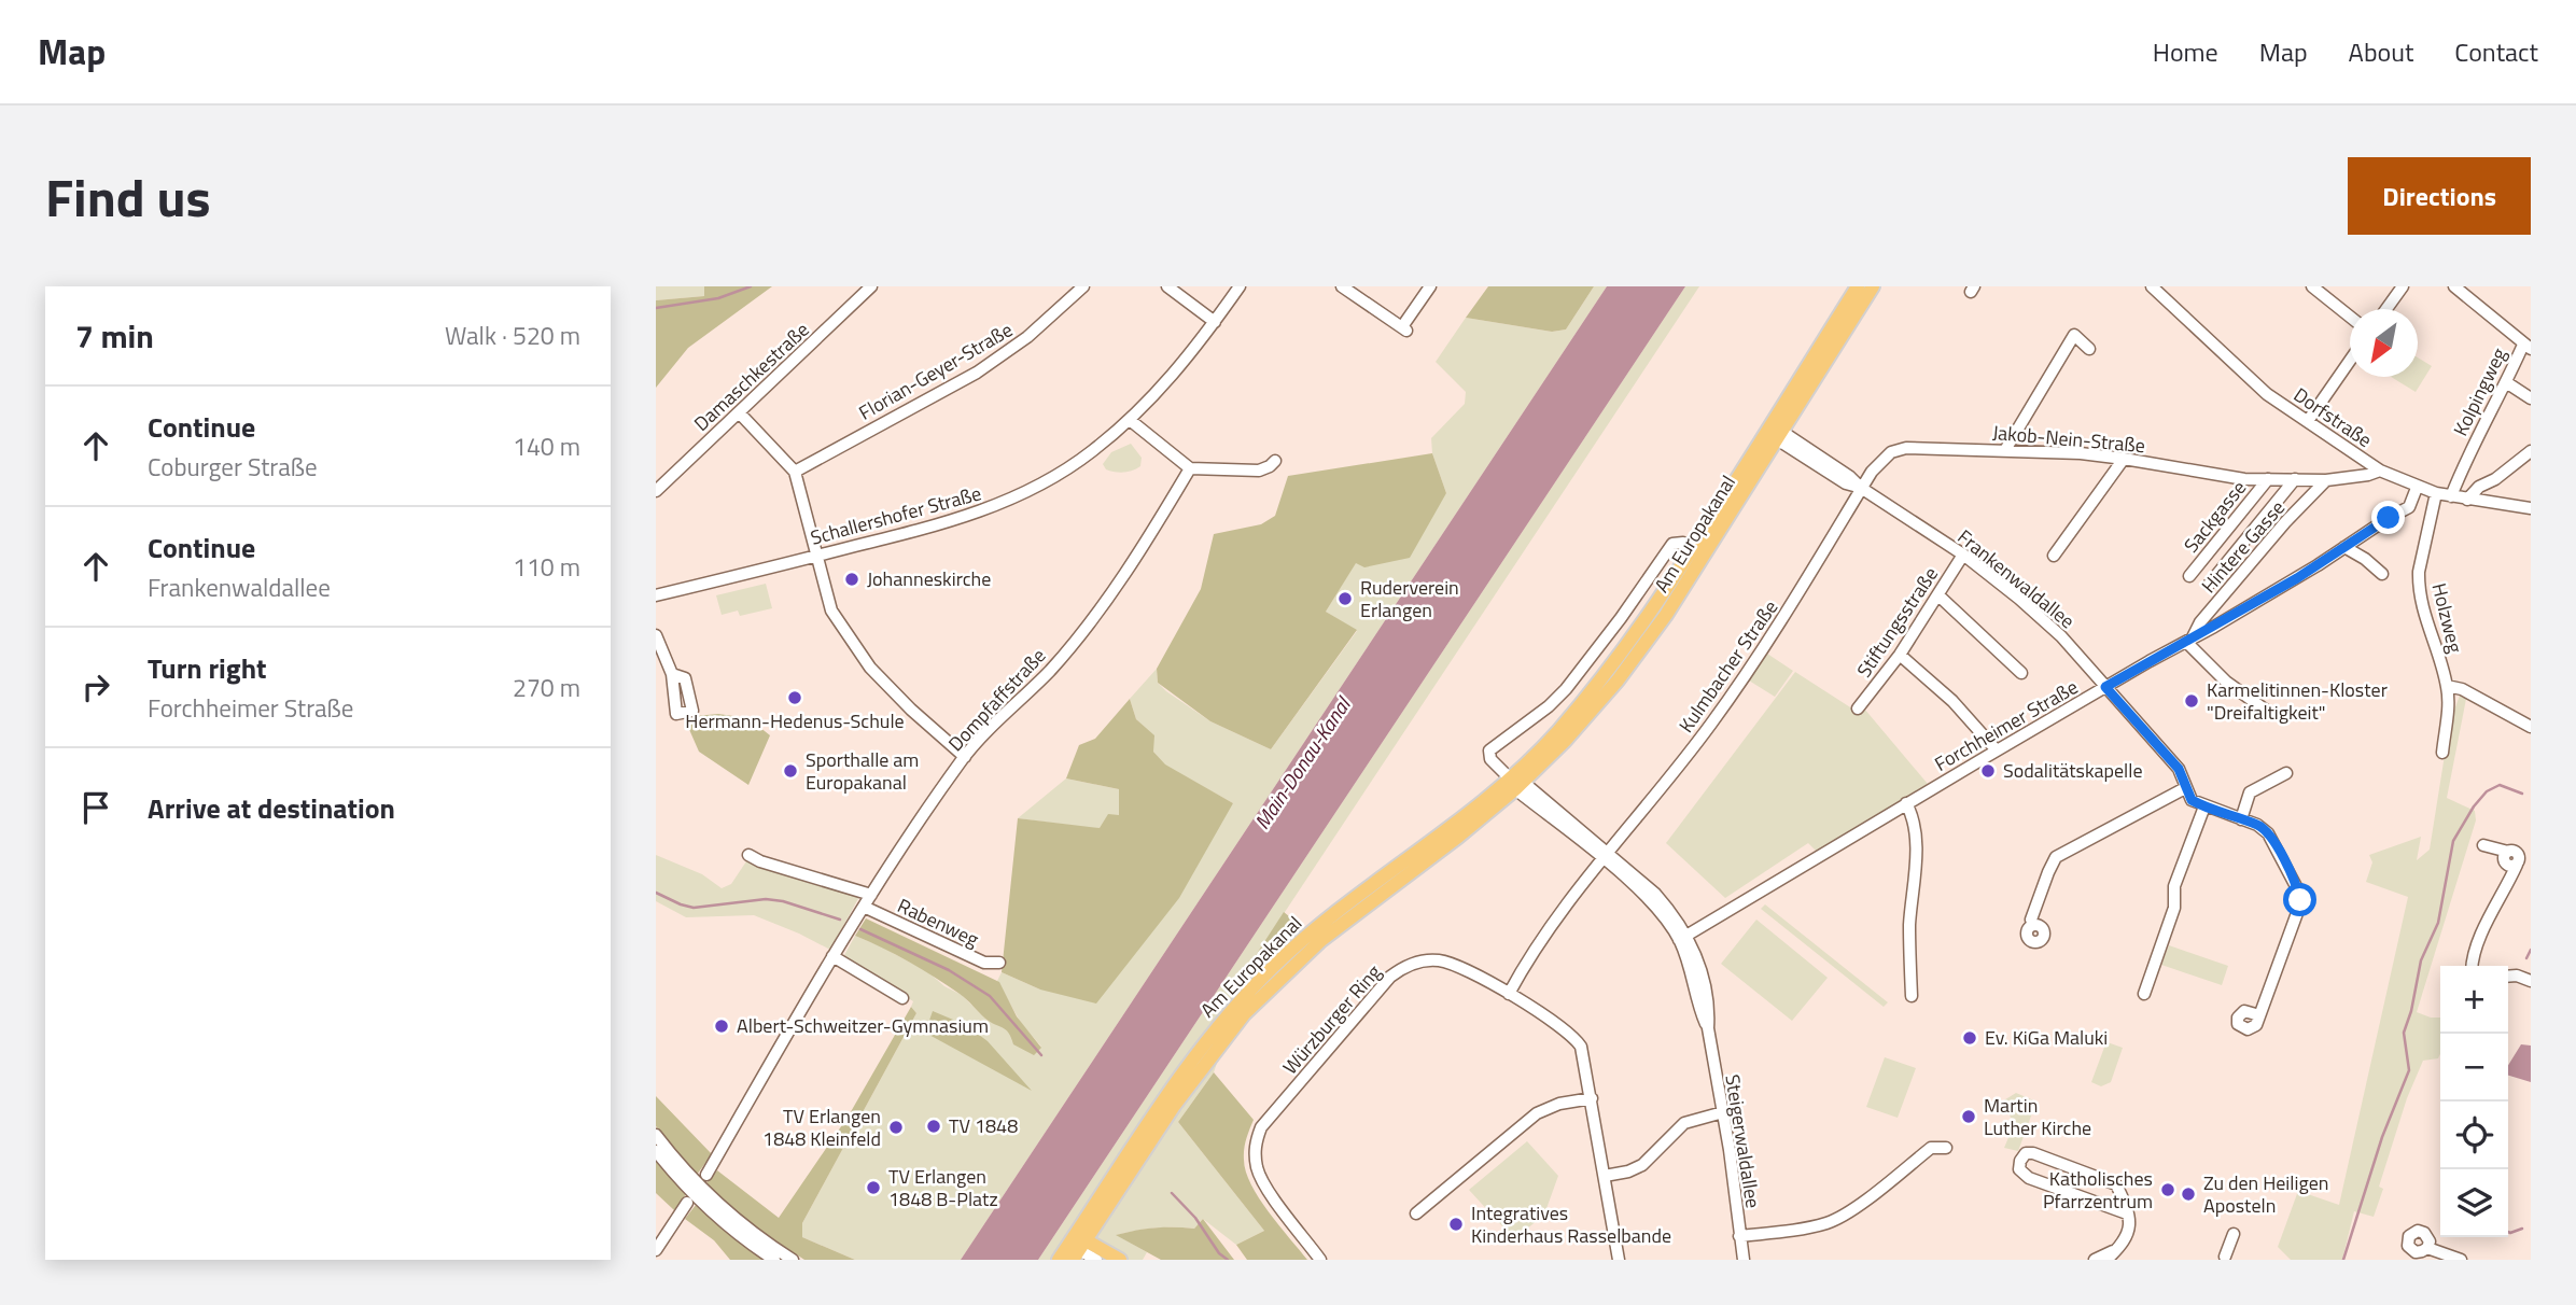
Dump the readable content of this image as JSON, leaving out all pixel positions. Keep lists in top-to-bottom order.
{
  "streets": {
    "main road": ["Am Europakanal"],
    "street": [
      "Florian-Geyer-Straße",
      "Damaschkestraße",
      "Kolpingweg",
      "Dorfstraße",
      "Jakob-Nein-Straße",
      "Schallershofer Straße",
      "Sackgasse",
      "Hintere Gasse",
      "Frankenwaldallee",
      "Holzweg",
      "Stiftungsstraße",
      "Kulmbacher Straße",
      "Dompfaffstraße",
      "Forchheimer Straße",
      "Rabenweg",
      "Würzburger Ring",
      "Steigerwaldallee"
    ]
  },
  "crossings": [
    ["Kolpingweg", "Dorfstraße"],
    ["Dorfstraße", "Jakob-Nein-Straße"],
    ["Dorfstraße", "Holzweg"],
    ["Dorfstraße", "Forchheimer Straße"],
    ["Jakob-Nein-Straße", "Sackgasse"],
    ["Jakob-Nein-Straße", "Hintere Gasse"],
    ["Jakob-Nein-Straße", "Frankenwaldallee"],
    ["Jakob-Nein-Straße", "Kulmbacher Straße"],
    ["Am Europakanal", "Frankenwaldallee"],
    ["Am Europakanal", "Steigerwaldallee"],
    ["Hintere Gasse", "Forchheimer Straße"],
    ["Frankenwaldallee", "Stiftungsstraße"],
    ["Frankenwaldallee", "Kulmbacher Straße"],
    ["Frankenwaldallee", "Forchheimer Straße"],
    ["Kulmbacher Straße", "Würzburger Ring"],
    ["Kulmbacher Straße", "Steigerwaldallee"],
    ["Dompfaffstraße", "Rabenweg"],
    ["Forchheimer Straße", "Steigerwaldallee"]
  ],
  "water": ["Main-Donau-Kanal"],
  "places": [
    "Johanneskirche",
    "Ruderverein Erlangen",
    "Hermann-Hedenus-Schule",
    "Karmelitinnen-Kloster \"Dreifaltigkeit\"",
    "Sporthalle am Europakanal",
    "Sodalitätskapelle",
    "Albert-Schweitzer-Gymnasium",
    "Ev. KiGa Maluki",
    "Martin Luther Kirche",
    "TV 1848",
    "TV Erlangen 1848 Kleinfeld",
    "TV Erlangen 1848 B-Platz",
    "Katholisches Pfarrzentrum",
    "Zu den Heiligen Aposteln",
    "Integratives Kinderhaus Rasselbande"
  ],
  "north": "bottom left",
  "page": {
    "header": "Map",
    "nav": [
      "Home",
      "Map",
      "About",
      "Contact"
    ],
    "title": "Find us",
    "buttons": "Directions",
    "heading": ["7 min", "Walk · 520 m"],
    "list": [
      ["Continue", "Coburger Straße", "140 m"],
      ["Continue", "Frankenwaldallee", "110 m"],
      ["Turn right", "Forchheimer Straße", "270 m"],
      "Arrive at destination"
    ],
    "map_buttons": ["+", "−"]
  }
}
